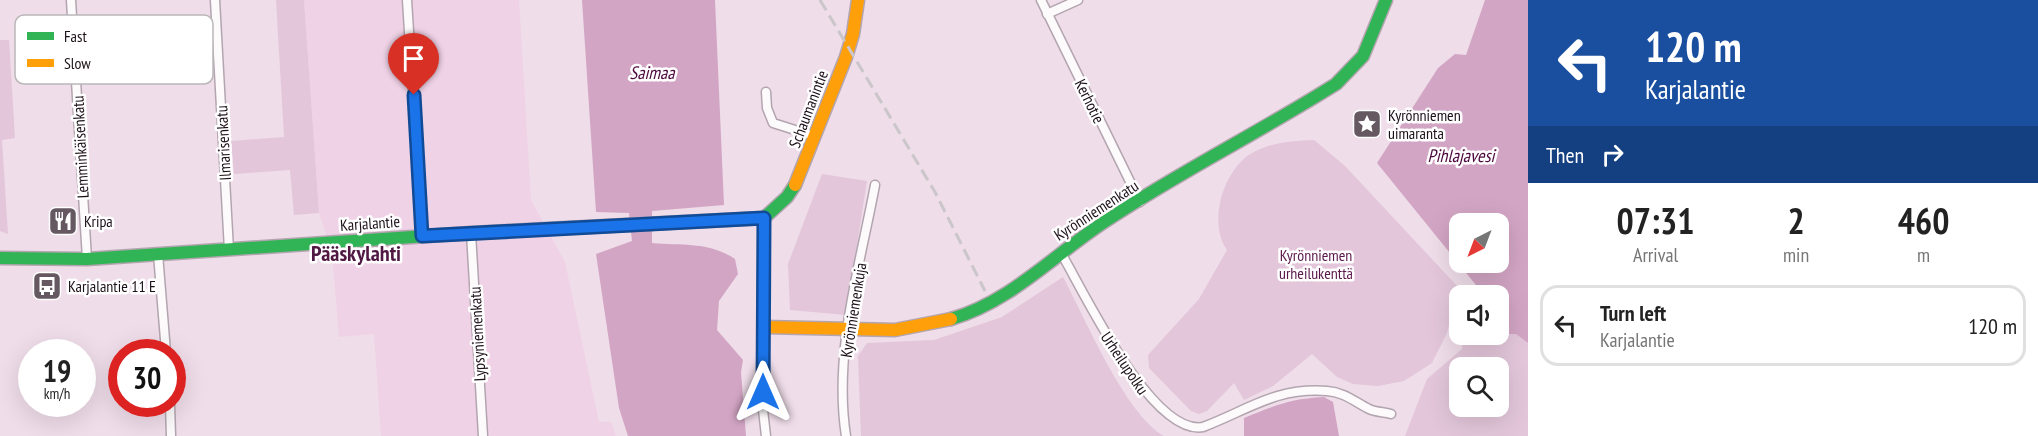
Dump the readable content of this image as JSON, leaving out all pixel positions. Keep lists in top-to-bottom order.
{
  "streets": {
    "street": [
      "Kerhotie",
      "Schaumanintie",
      "Ilmarisenkatu",
      "Lemminkäisenkatu",
      "Kyrönniemenkatu",
      "Karjalantie",
      "Kyrönniemenkuja",
      "Lypsyniemenkatu",
      "Urheilupolku"
    ]
  },
  "crossings": [
    ["Kerhotie", "Kyrönniemenkatu"],
    ["Schaumanintie", "Karjalantie"],
    ["Ilmarisenkatu", "Karjalantie"],
    ["Lemminkäisenkatu", "Karjalantie"],
    ["Kyrönniemenkatu", "Kyrönniemenkuja"],
    ["Kyrönniemenkatu", "Urheilupolku"],
    ["Karjalantie", "Lypsyniemenkatu"]
  ],
  "districts": ["Pääskylahti"],
  "water": ["Saimaa", "Pihlajavesi"],
  "parks": ["Kyrönniemen urheilukenttä"],
  "places": {
    "place": ["Kyrönniemen uimaranta"],
    "restaurant": ["Kripa"],
    "bus stop": ["Karjalantie 11 E"]
  },
  "legend": ["Fast", "Slow"],
  "north": "bottom left",
  "page": {
    "turn": ["120 m", "Karjalantie"],
    "then": "Then",
    "eta": [
      "07:31",
      "Arrival",
      "2",
      "min",
      "460",
      "m"
    ],
    "list": [
      {
        "name": "Turn left",
        "note": "Karjalantie",
        "value": "120 m"
      }
    ],
    "speed": "19 km/h",
    "limit": "30"
  }
}
